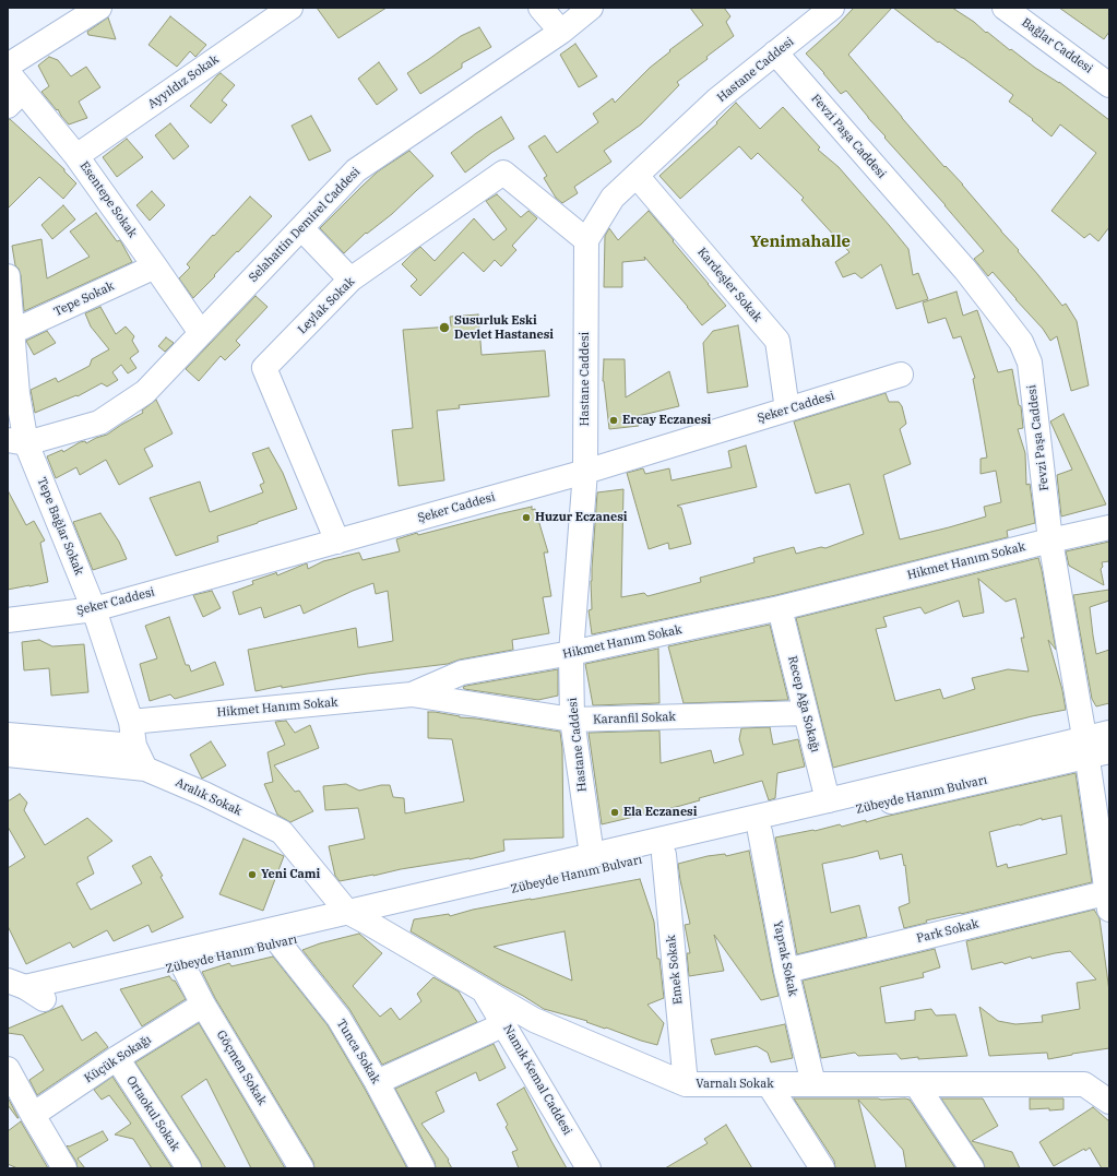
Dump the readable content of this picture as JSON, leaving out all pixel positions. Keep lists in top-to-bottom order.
{
  "streets": {
    "street": [
      "Bağlar Caddesi",
      "Hastane Caddesi",
      "Ayyıldız Sokak",
      "Fevzi Paşa Caddesi",
      "Esentepe Sokak",
      "Selahattin Demirel Caddesi",
      "Kardeşler Sokak",
      "Tepe Sokak",
      "Leylak Sokak",
      "Şeker Caddesi",
      "Tepe Bağlar Sokak",
      "Hikmet Hanım Sokak",
      "Recep Ağa Sokağı",
      "Karanfil Sokak",
      "Zübeyde Hanım Bulvarı",
      "Aralık Sokak",
      "Park Sokak",
      "Yaprak Sokak",
      "Emek Sokak",
      "Tunca Sokak",
      "Küçük Sokağı",
      "Göçmen Sokak",
      "Namık Kemal Caddesi",
      "Varnalı Sokak",
      "Ortaokul Sokak"
    ]
  },
  "crossings": [
    ["Hastane Caddesi", "Fevzi Paşa Caddesi"],
    ["Hastane Caddesi", "Kardeşler Sokak"],
    ["Hastane Caddesi", "Leylak Sokak"],
    ["Hastane Caddesi", "Şeker Caddesi"],
    ["Hastane Caddesi", "Hikmet Hanım Sokak"],
    ["Hastane Caddesi", "Karanfil Sokak"],
    ["Ayyıldız Sokak", "Esentepe Sokak"],
    ["Fevzi Paşa Caddesi", "Hikmet Hanım Sokak"],
    ["Fevzi Paşa Caddesi", "Zübeyde Hanım Bulvarı"],
    ["Fevzi Paşa Caddesi", "Park Sokak"],
    ["Esentepe Sokak", "Selahattin Demirel Caddesi"],
    ["Esentepe Sokak", "Tepe Sokak"],
    ["Selahattin Demirel Caddesi", "Tepe Bağlar Sokak"],
    ["Kardeşler Sokak", "Şeker Caddesi"],
    ["Tepe Sokak", "Tepe Bağlar Sokak"],
    ["Leylak Sokak", "Şeker Caddesi"],
    ["Şeker Caddesi", "Tepe Bağlar Sokak"],
    ["Tepe Bağlar Sokak", "Hikmet Hanım Sokak"],
    ["Tepe Bağlar Sokak", "Aralık Sokak"],
    ["Hikmet Hanım Sokak", "Recep Ağa Sokağı"],
    ["Hikmet Hanım Sokak", "Karanfil Sokak"],
    ["Recep Ağa Sokağı", "Karanfil Sokak"],
    ["Zübeyde Hanım Bulvarı", "Aralık Sokak"],
    ["Zübeyde Hanım Bulvarı", "Yaprak Sokak"],
    ["Zübeyde Hanım Bulvarı", "Emek Sokak"],
    ["Zübeyde Hanım Bulvarı", "Tunca Sokak"],
    ["Zübeyde Hanım Bulvarı", "Göçmen Sokak"],
    ["Zübeyde Hanım Bulvarı", "Varnalı Sokak"],
    ["Aralık Sokak", "Varnalı Sokak"],
    ["Park Sokak", "Yaprak Sokak"],
    ["Yaprak Sokak", "Varnalı Sokak"],
    ["Emek Sokak", "Varnalı Sokak"],
    ["Küçük Sokağı", "Göçmen Sokak"],
    ["Küçük Sokağı", "Ortaokul Sokak"],
    ["Namık Kemal Caddesi", "Varnalı Sokak"]
  ],
  "districts": ["Yenimahalle"],
  "places": [
    "Susurluk Eski Devlet Hastanesi",
    "Ercay Eczanesi",
    "Huzur Eczanesi",
    "Ela Eczanesi",
    "Yeni Cami"
  ]
}
